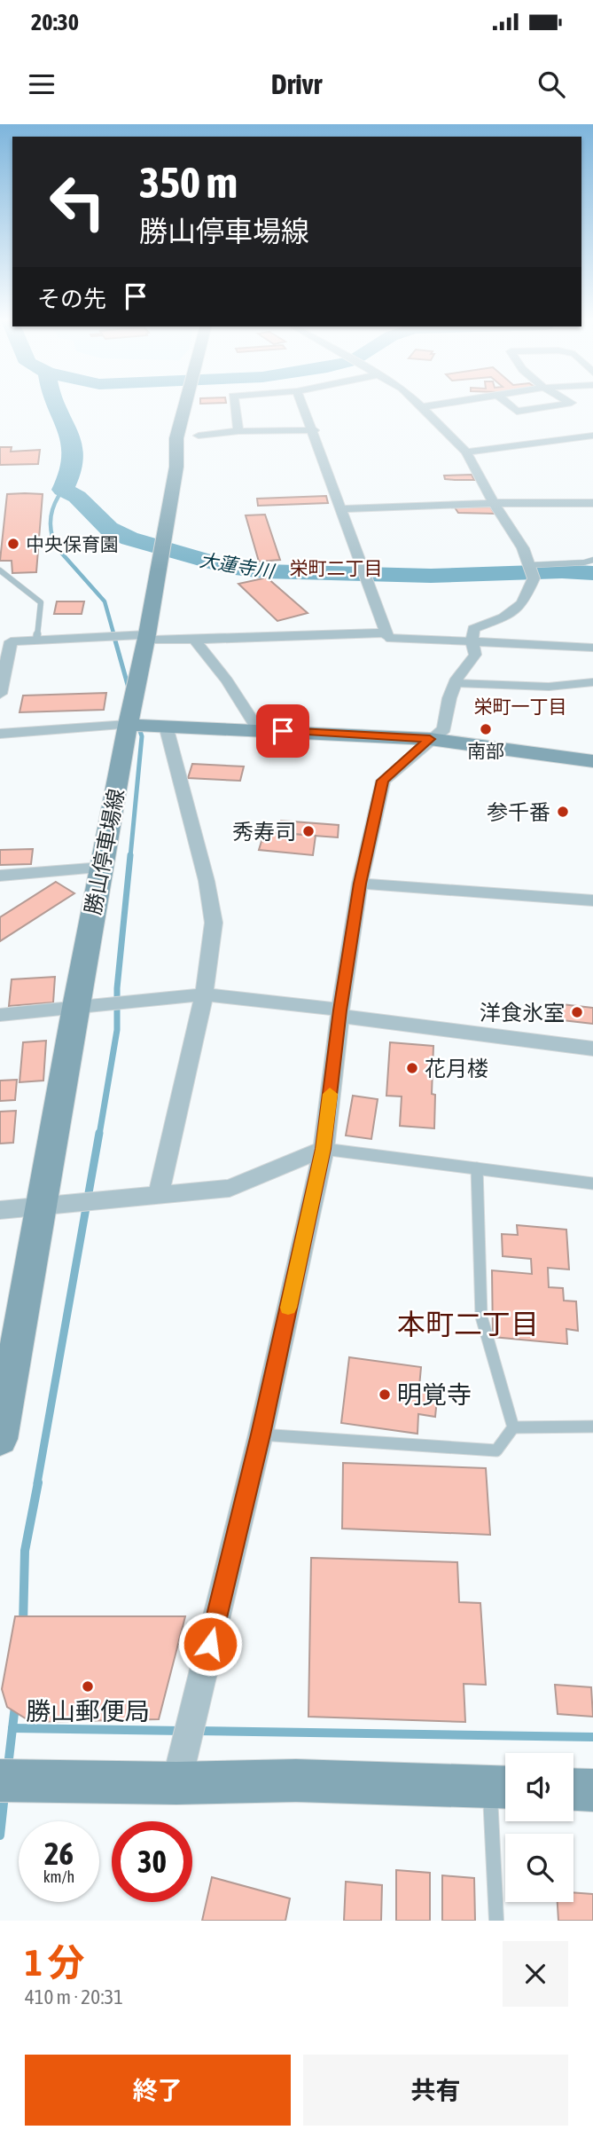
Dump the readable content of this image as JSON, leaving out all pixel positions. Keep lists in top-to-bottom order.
{
  "streets": {
    "street": ["勝山停車場線"]
  },
  "districts": ["栄町二丁目", "栄町一丁目", "本町二丁目"],
  "water": ["大蓮寺川"],
  "places": [
    "中央保育園",
    "南部",
    "参千番",
    "秀寿司",
    "洋食氷室",
    "花月楼",
    "明覚寺",
    "勝山郵便局"
  ],
  "page": {
    "status": "20:30",
    "header": "Drivr",
    "turn": ["350 m", "勝山停車場線"],
    "then": "その先",
    "speed": "26 km/h",
    "limit": "30",
    "heading": ["1 分", "410 m · 20:31"],
    "buttons": ["終了", "共有"]
  }
}
